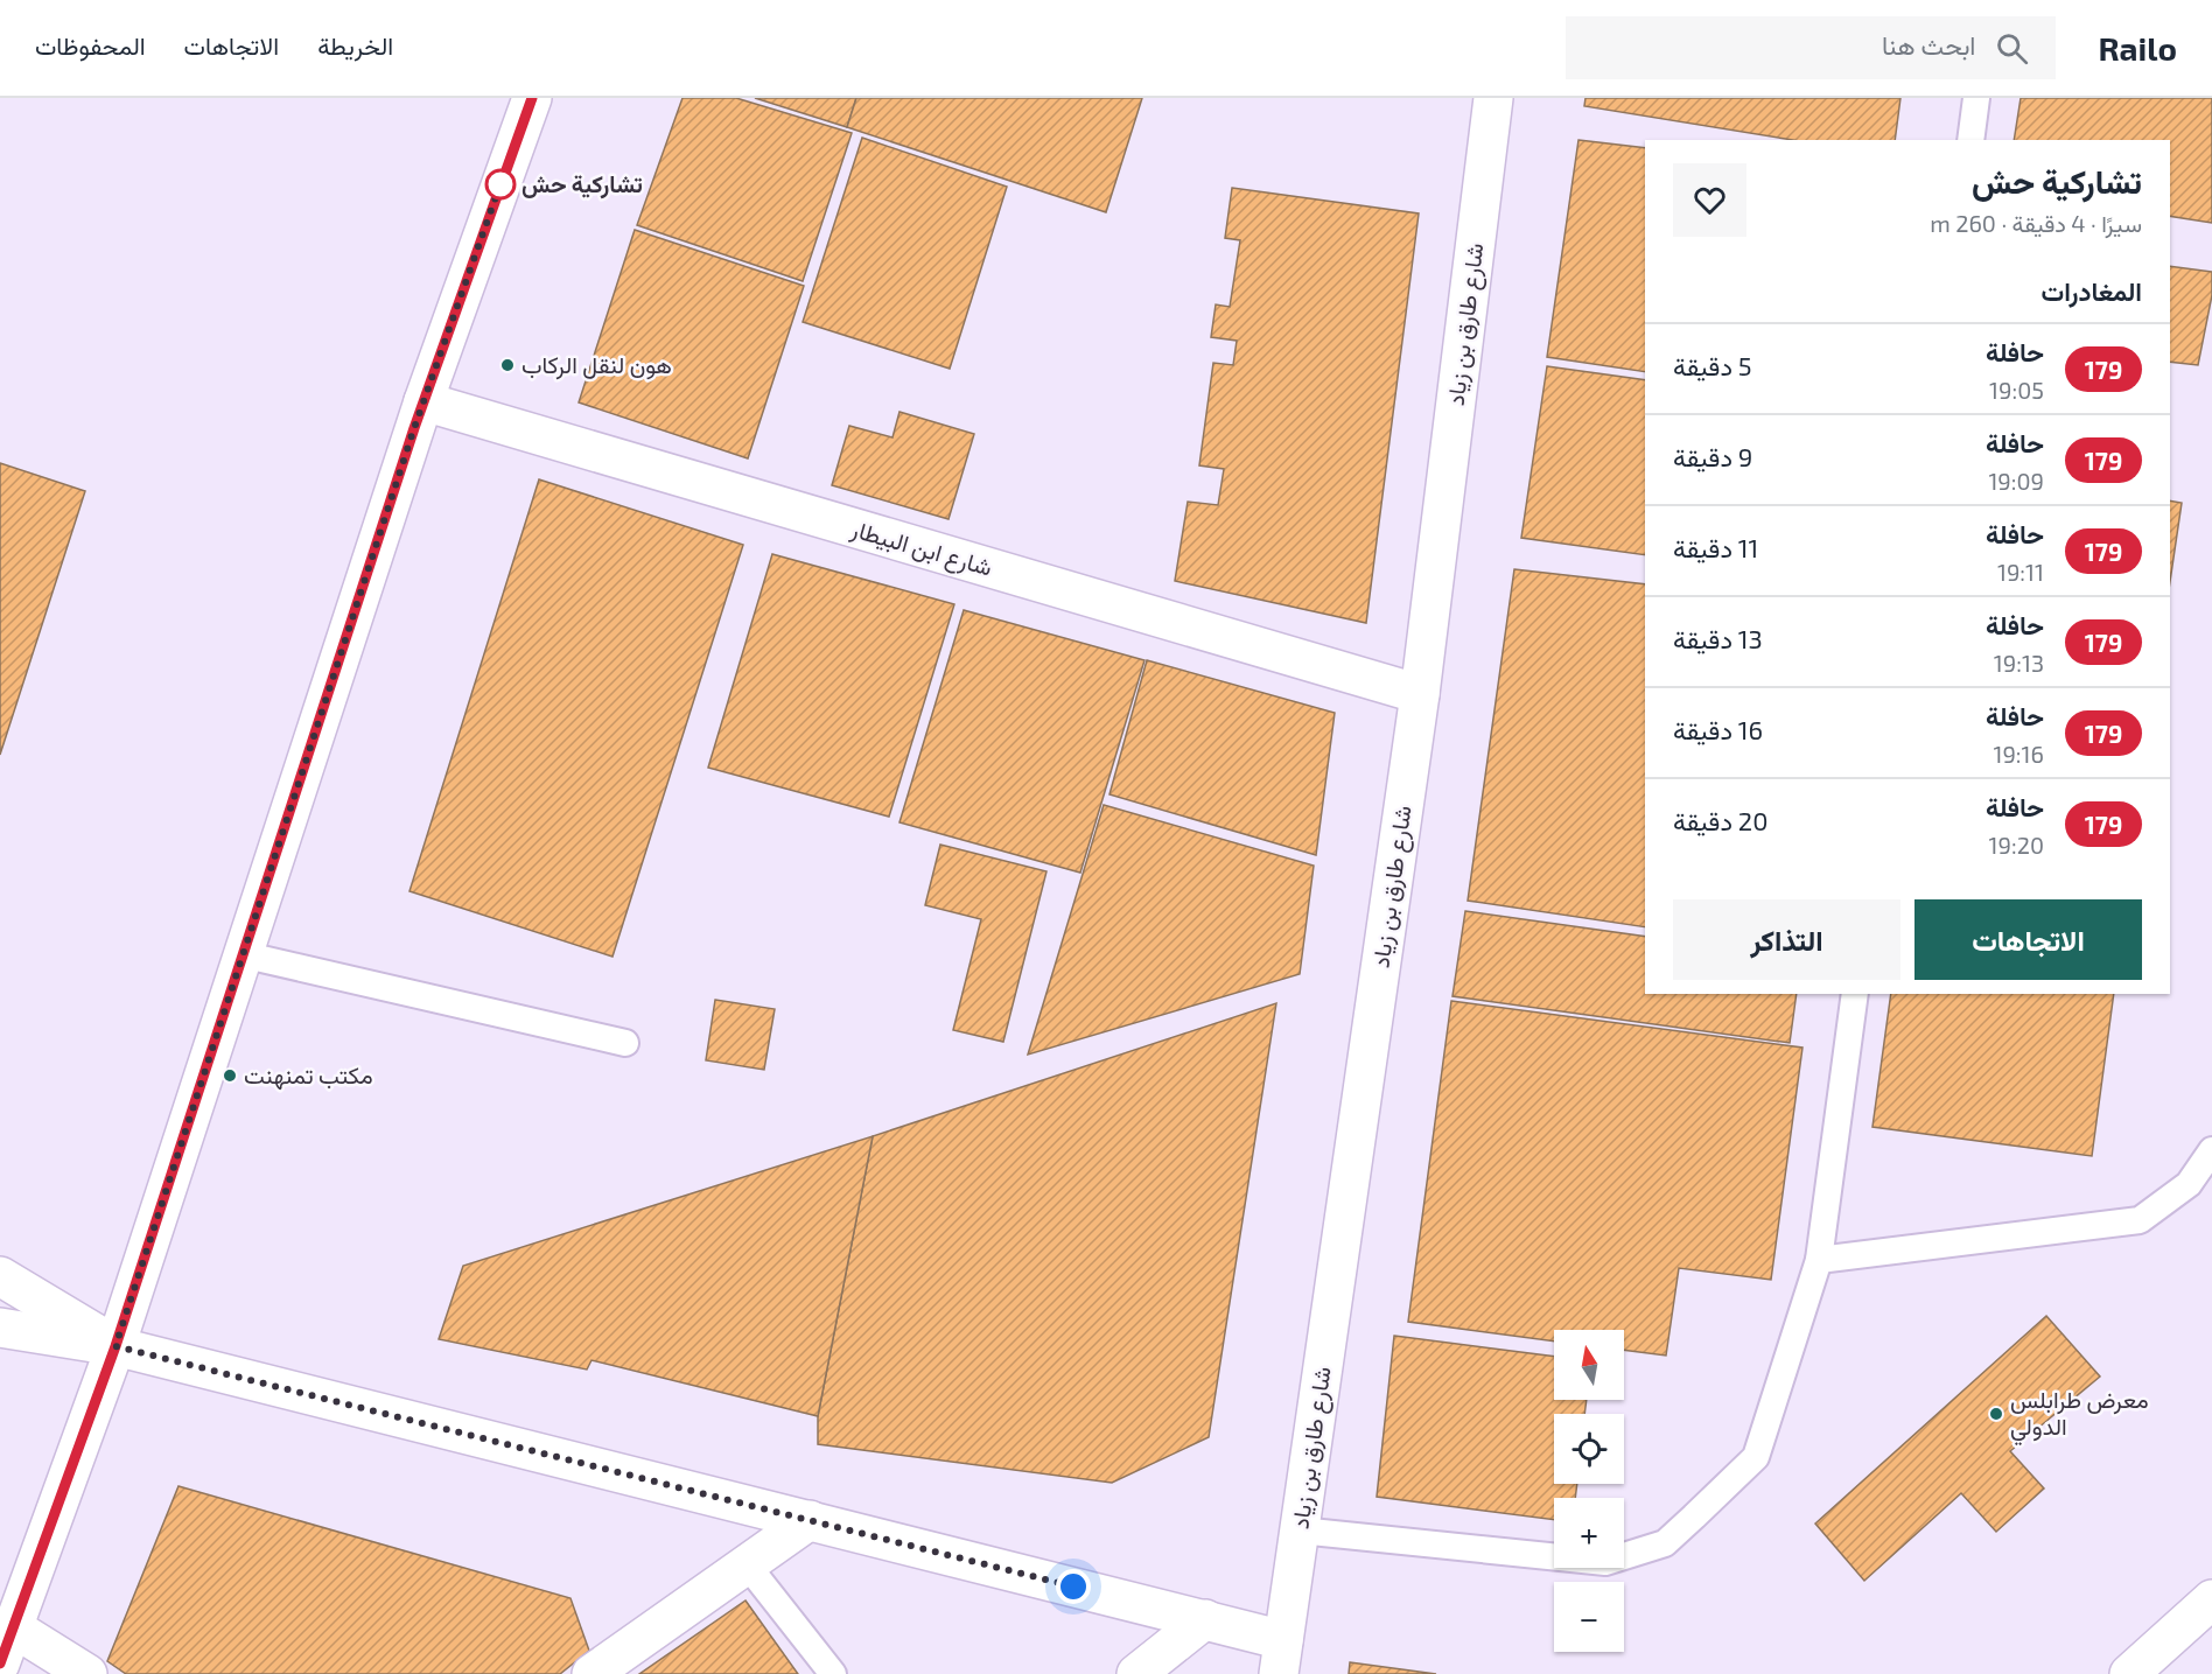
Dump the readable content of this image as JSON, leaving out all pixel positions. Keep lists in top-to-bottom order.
{
  "streets": {
    "street": ["شارع طارق بن زياد", "شارع ابن البيطار"]
  },
  "crossings": [
    ["شارع طارق بن زياد", "شارع ابن البيطار"]
  ],
  "places": [
    "تشاركية حش",
    "هون لنقل الركاب",
    "مكتب تمنهنت",
    "معرض طرابلس الدولي"
  ],
  "lines": ["bus line 179"],
  "north": "top",
  "page": {
    "header": "Railo",
    "search": "ابحث هنا",
    "nav": ["الخريطة", "الاتجاهات", "المحفوظات"],
    "heading": [
      ["تشاركية حش", "سيرًا · 4 دقيقة · 260 m"],
      "المغادرات"
    ],
    "list": [
      {
        "mark": "179",
        "name": "حافلة",
        "note": "19:05",
        "value": "5 دقيقة"
      },
      {
        "mark": "179",
        "name": "حافلة",
        "note": "19:09",
        "value": "9 دقيقة"
      },
      {
        "mark": "179",
        "name": "حافلة",
        "note": "19:11",
        "value": "11 دقيقة"
      },
      {
        "mark": "179",
        "name": "حافلة",
        "note": "19:13",
        "value": "13 دقيقة"
      },
      {
        "mark": "179",
        "name": "حافلة",
        "note": "19:16",
        "value": "16 دقيقة"
      },
      {
        "mark": "179",
        "name": "حافلة",
        "note": "19:20",
        "value": "20 دقيقة"
      }
    ],
    "buttons": ["الاتجاهات", "التذاكر"],
    "map_buttons": ["+", "−"]
  }
}
